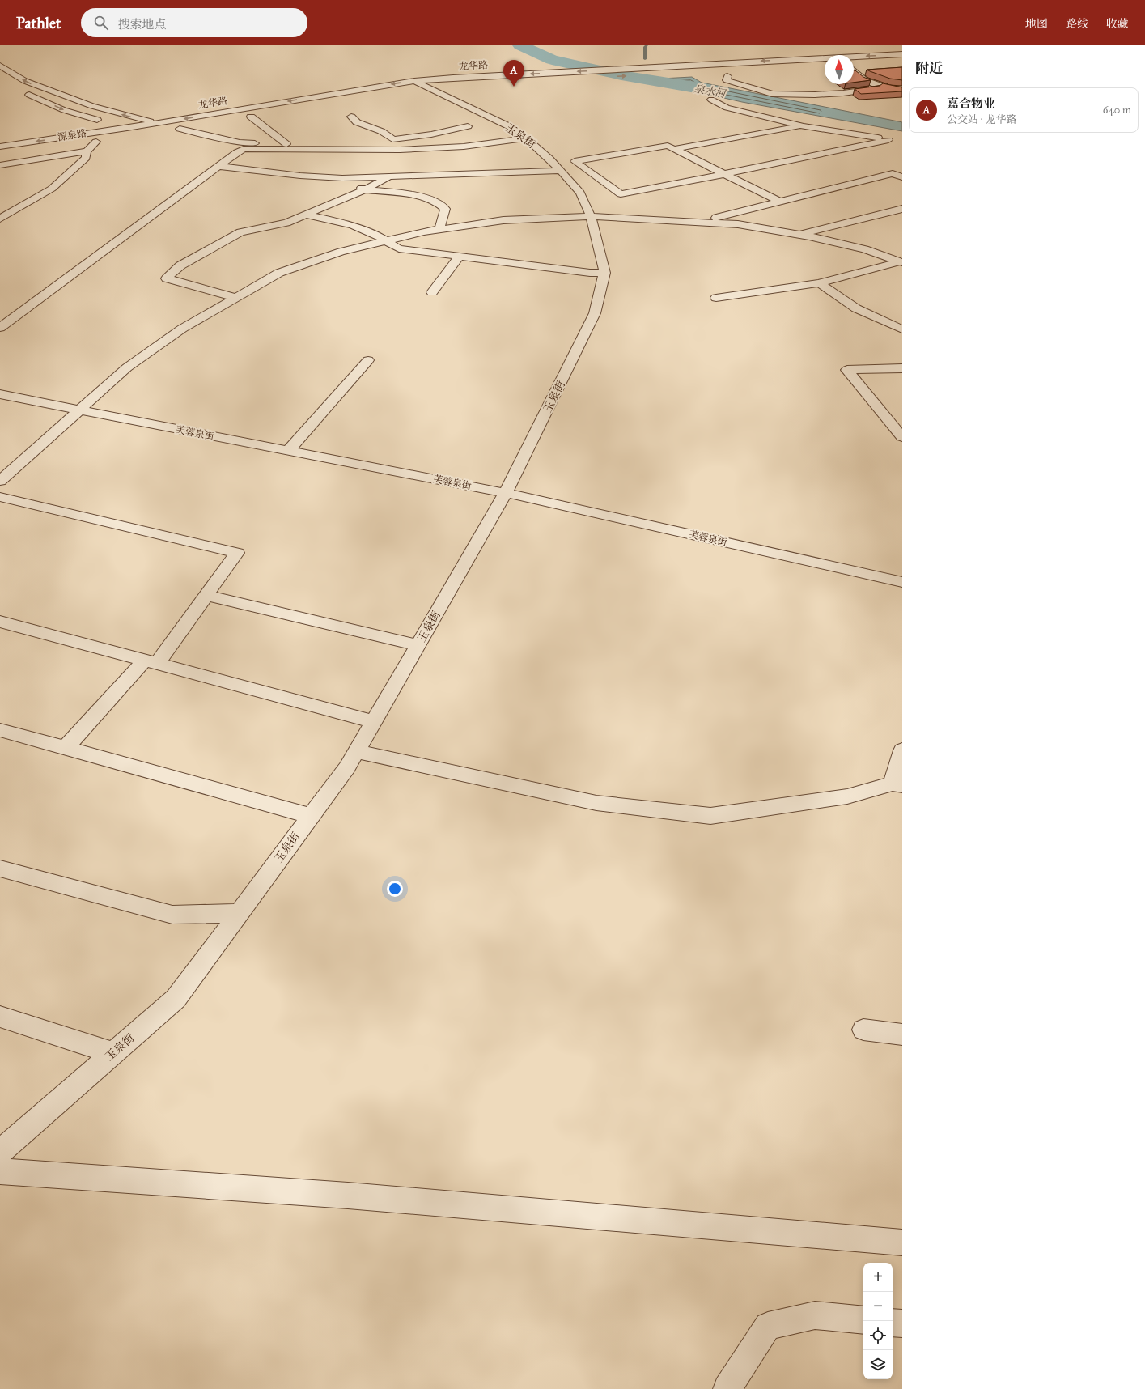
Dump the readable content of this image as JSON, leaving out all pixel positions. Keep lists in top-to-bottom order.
{
  "streets": {
    "street": [
      "龙华路",
      "源泉路",
      "玉泉街",
      "芙蓉泉街"
    ]
  },
  "crossings": [
    ["龙华路", "源泉路"],
    ["龙华路", "玉泉街"],
    ["玉泉街", "芙蓉泉街"]
  ],
  "water": ["泉水河"],
  "north": "top",
  "page": {
    "header": "Pathlet",
    "search": "搜索地点",
    "nav": ["地图", "路线", "收藏"],
    "heading": "附近",
    "pins": "A",
    "list": [
      {
        "mark": "A",
        "name": "嘉合物业",
        "note": "公交站 · 龙华路",
        "value": "640 m"
      }
    ],
    "map_buttons": ["+", "−"]
  }
}
